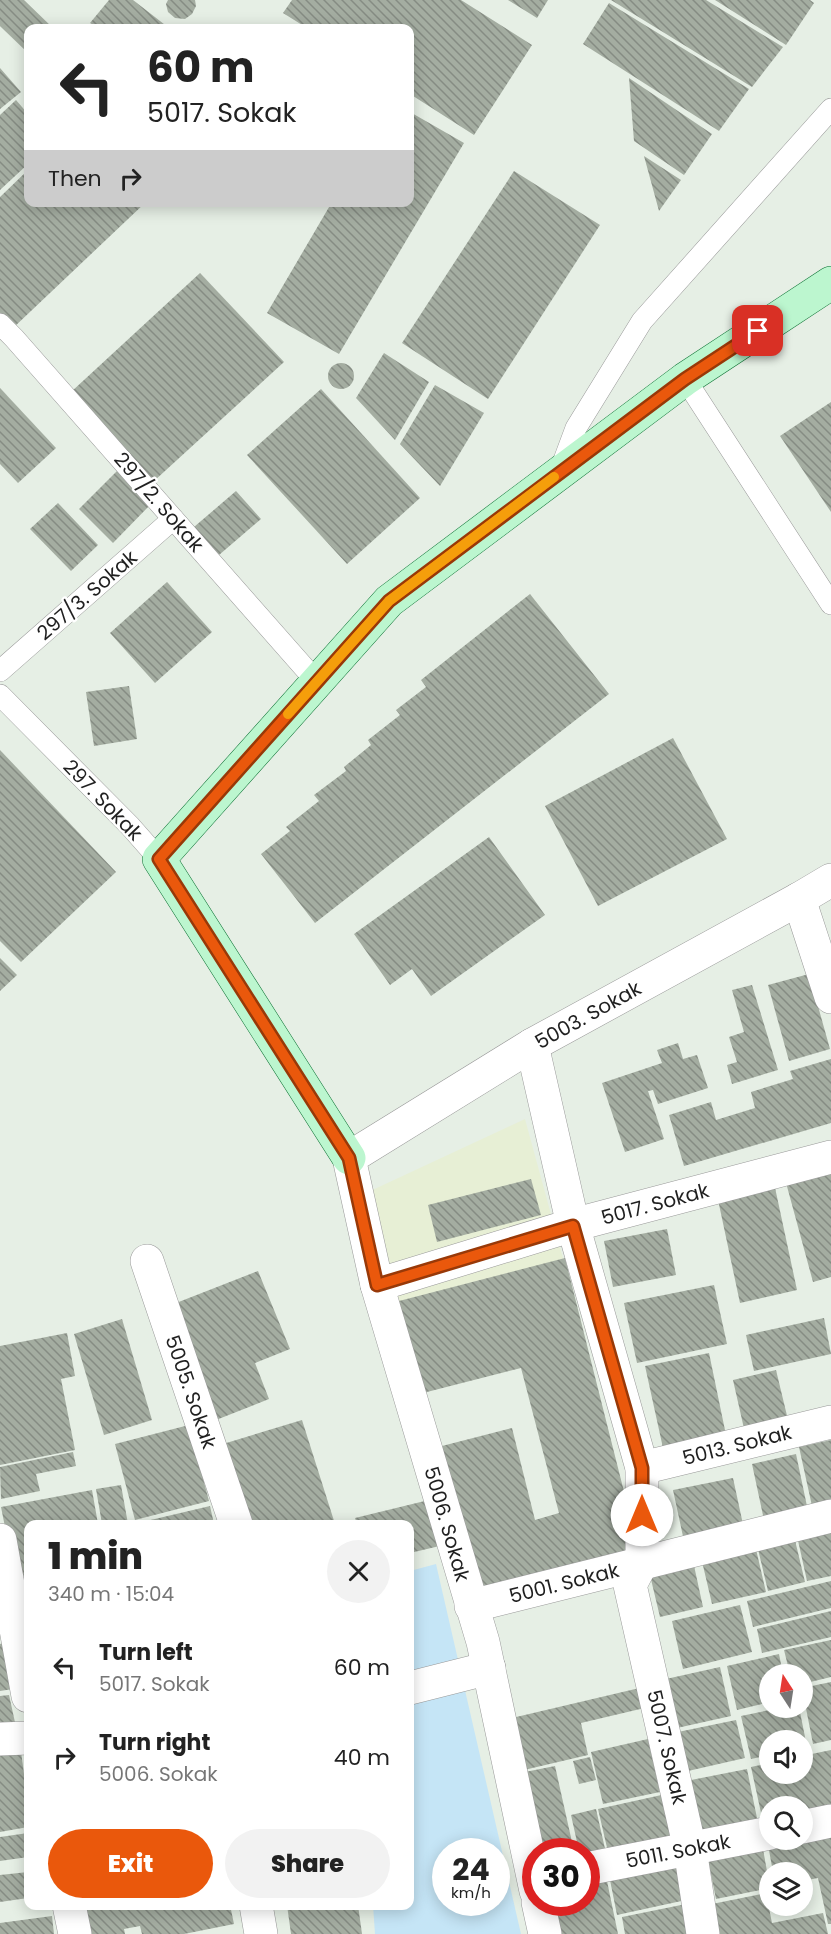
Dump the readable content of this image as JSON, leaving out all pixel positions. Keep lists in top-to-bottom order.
{
  "streets": {
    "street": [
      "297. Sokak",
      "5003. Sokak",
      "5017. Sokak",
      "5005. Sokak",
      "5013. Sokak",
      "5006. Sokak",
      "5001. Sokak",
      "5007. Sokak",
      "5011. Sokak"
    ],
    "lane": ["297/2. Sokak", "297/3. Sokak"]
  },
  "crossings": [
    ["297/2. Sokak", "297/3. Sokak"],
    ["297. Sokak", "5003. Sokak"],
    ["297. Sokak", "5006. Sokak"],
    ["5003. Sokak", "5006. Sokak"],
    ["5017. Sokak", "5006. Sokak"],
    ["5006. Sokak", "5001. Sokak"],
    ["5001. Sokak", "5007. Sokak"],
    ["5007. Sokak", "5011. Sokak"]
  ],
  "north": "top",
  "page": {
    "turn": ["60 m", "5017. Sokak"],
    "then": "Then",
    "heading": ["1 min", "340 m · 15:04"],
    "list": [
      {
        "name": "Turn left",
        "note": "5017. Sokak",
        "value": "60 m"
      },
      {
        "name": "Turn right",
        "note": "5006. Sokak",
        "value": "40 m"
      }
    ],
    "buttons": ["Exit", "Share"],
    "speed": "24 km/h",
    "limit": "30"
  }
}
